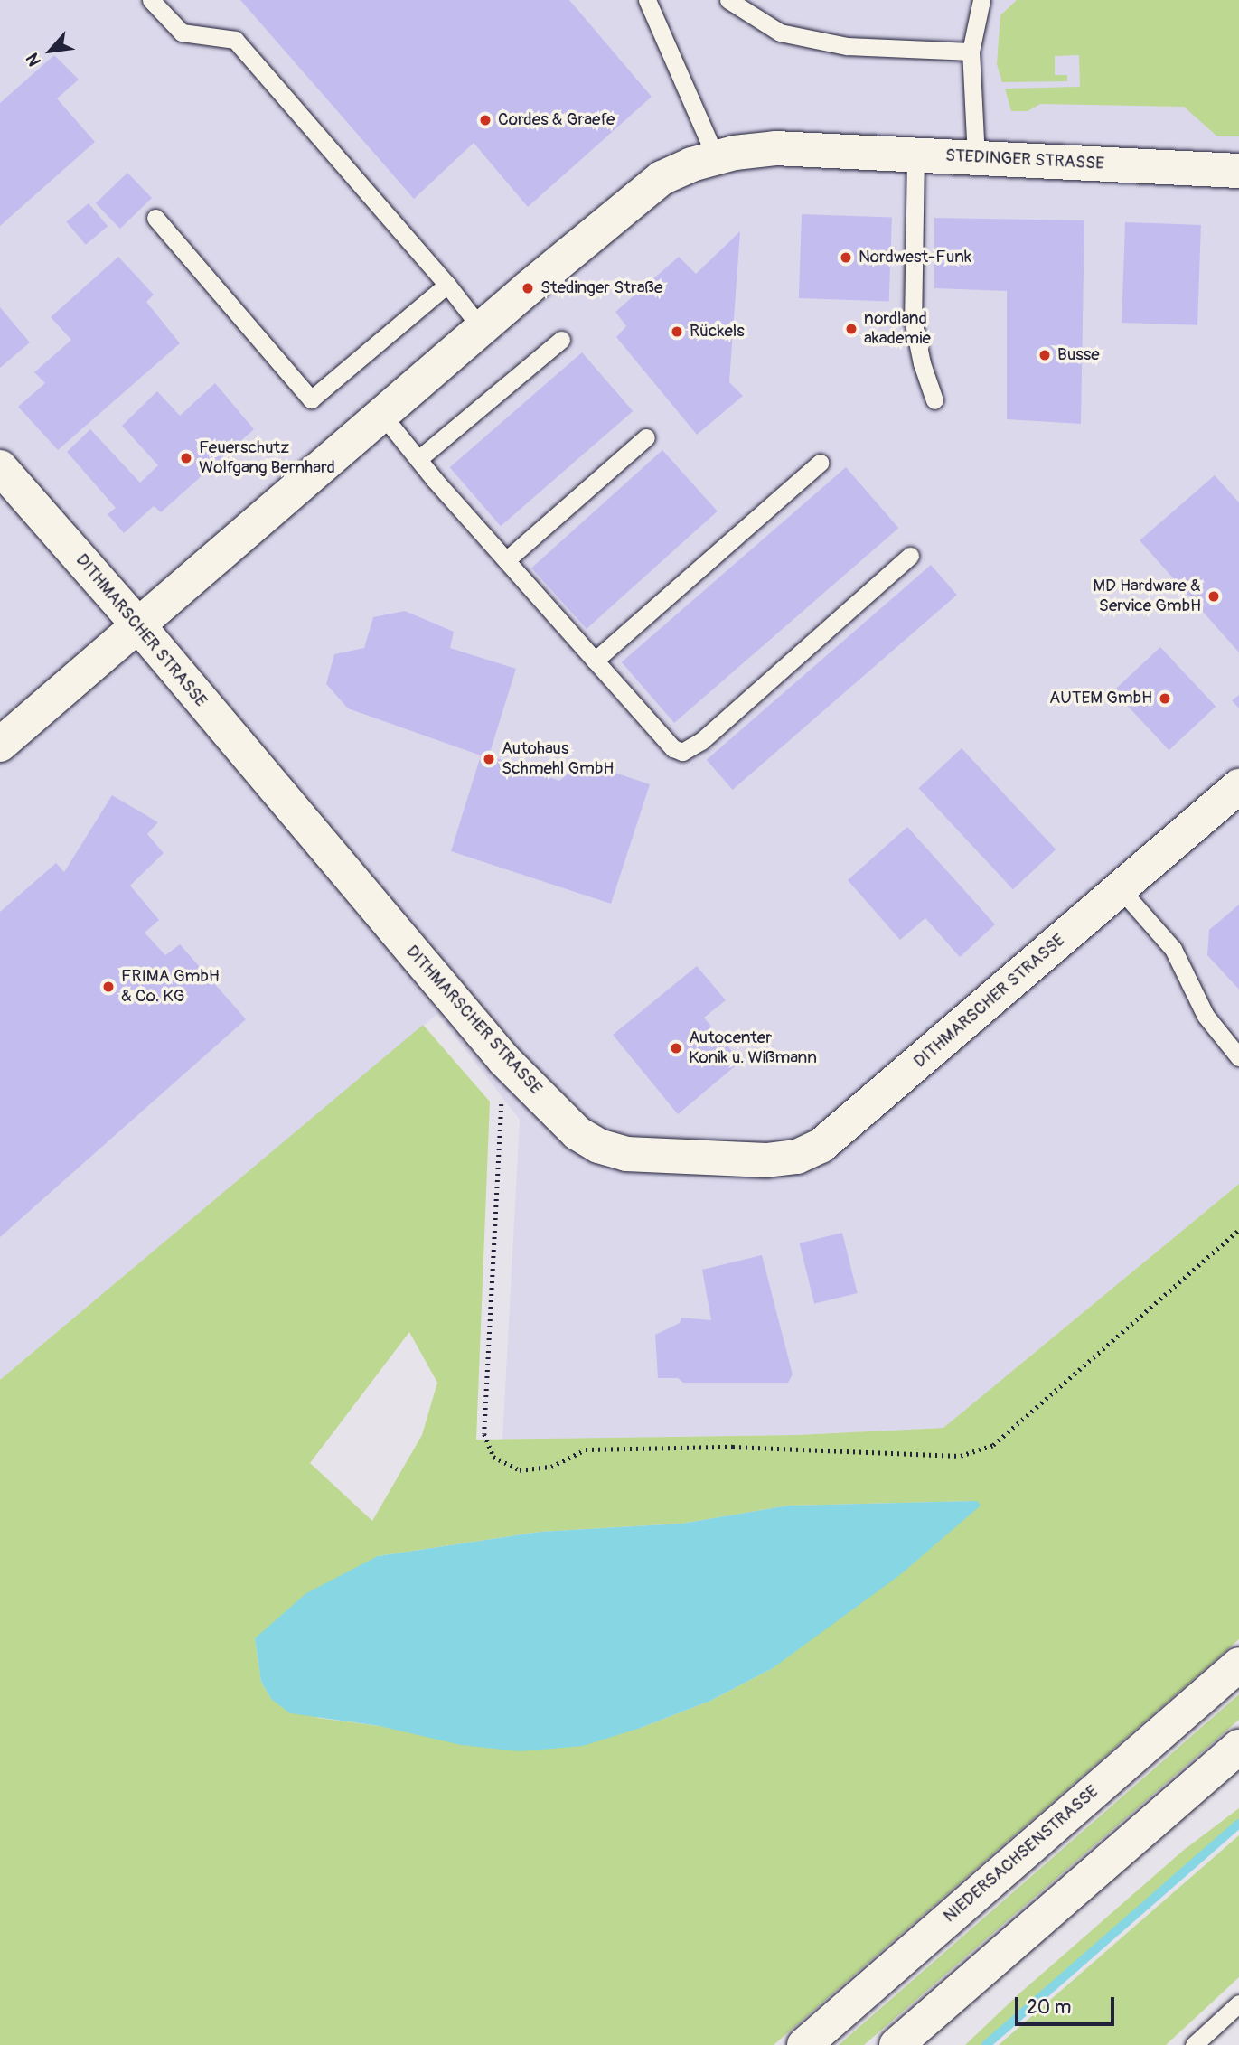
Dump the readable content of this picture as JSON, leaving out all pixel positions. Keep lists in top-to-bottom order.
{
  "streets": {
    "street": ["STEDINGER STRASSE", "DITHMARSCHER STRASSE", "NIEDERSACHSENSTRASSE"]
  },
  "crossings": [
    ["STEDINGER STRASSE", "DITHMARSCHER STRASSE"]
  ],
  "places": [
    "Cordes & Graefe",
    "Nordwest-Funk",
    "Stedinger Straße",
    "nordland akademie",
    "Rückels",
    "Busse",
    "Feuerschutz Wolfgang Bernhard",
    "MD Hardware & Service GmbH",
    "AUTEM GmbH",
    "Autohaus Schmehl GmbH",
    "FRIMA GmbH & Co. KG",
    "Autocenter Konik u. Wißmann"
  ],
  "scale_bar": "20 m",
  "north": "bottom left"
}
